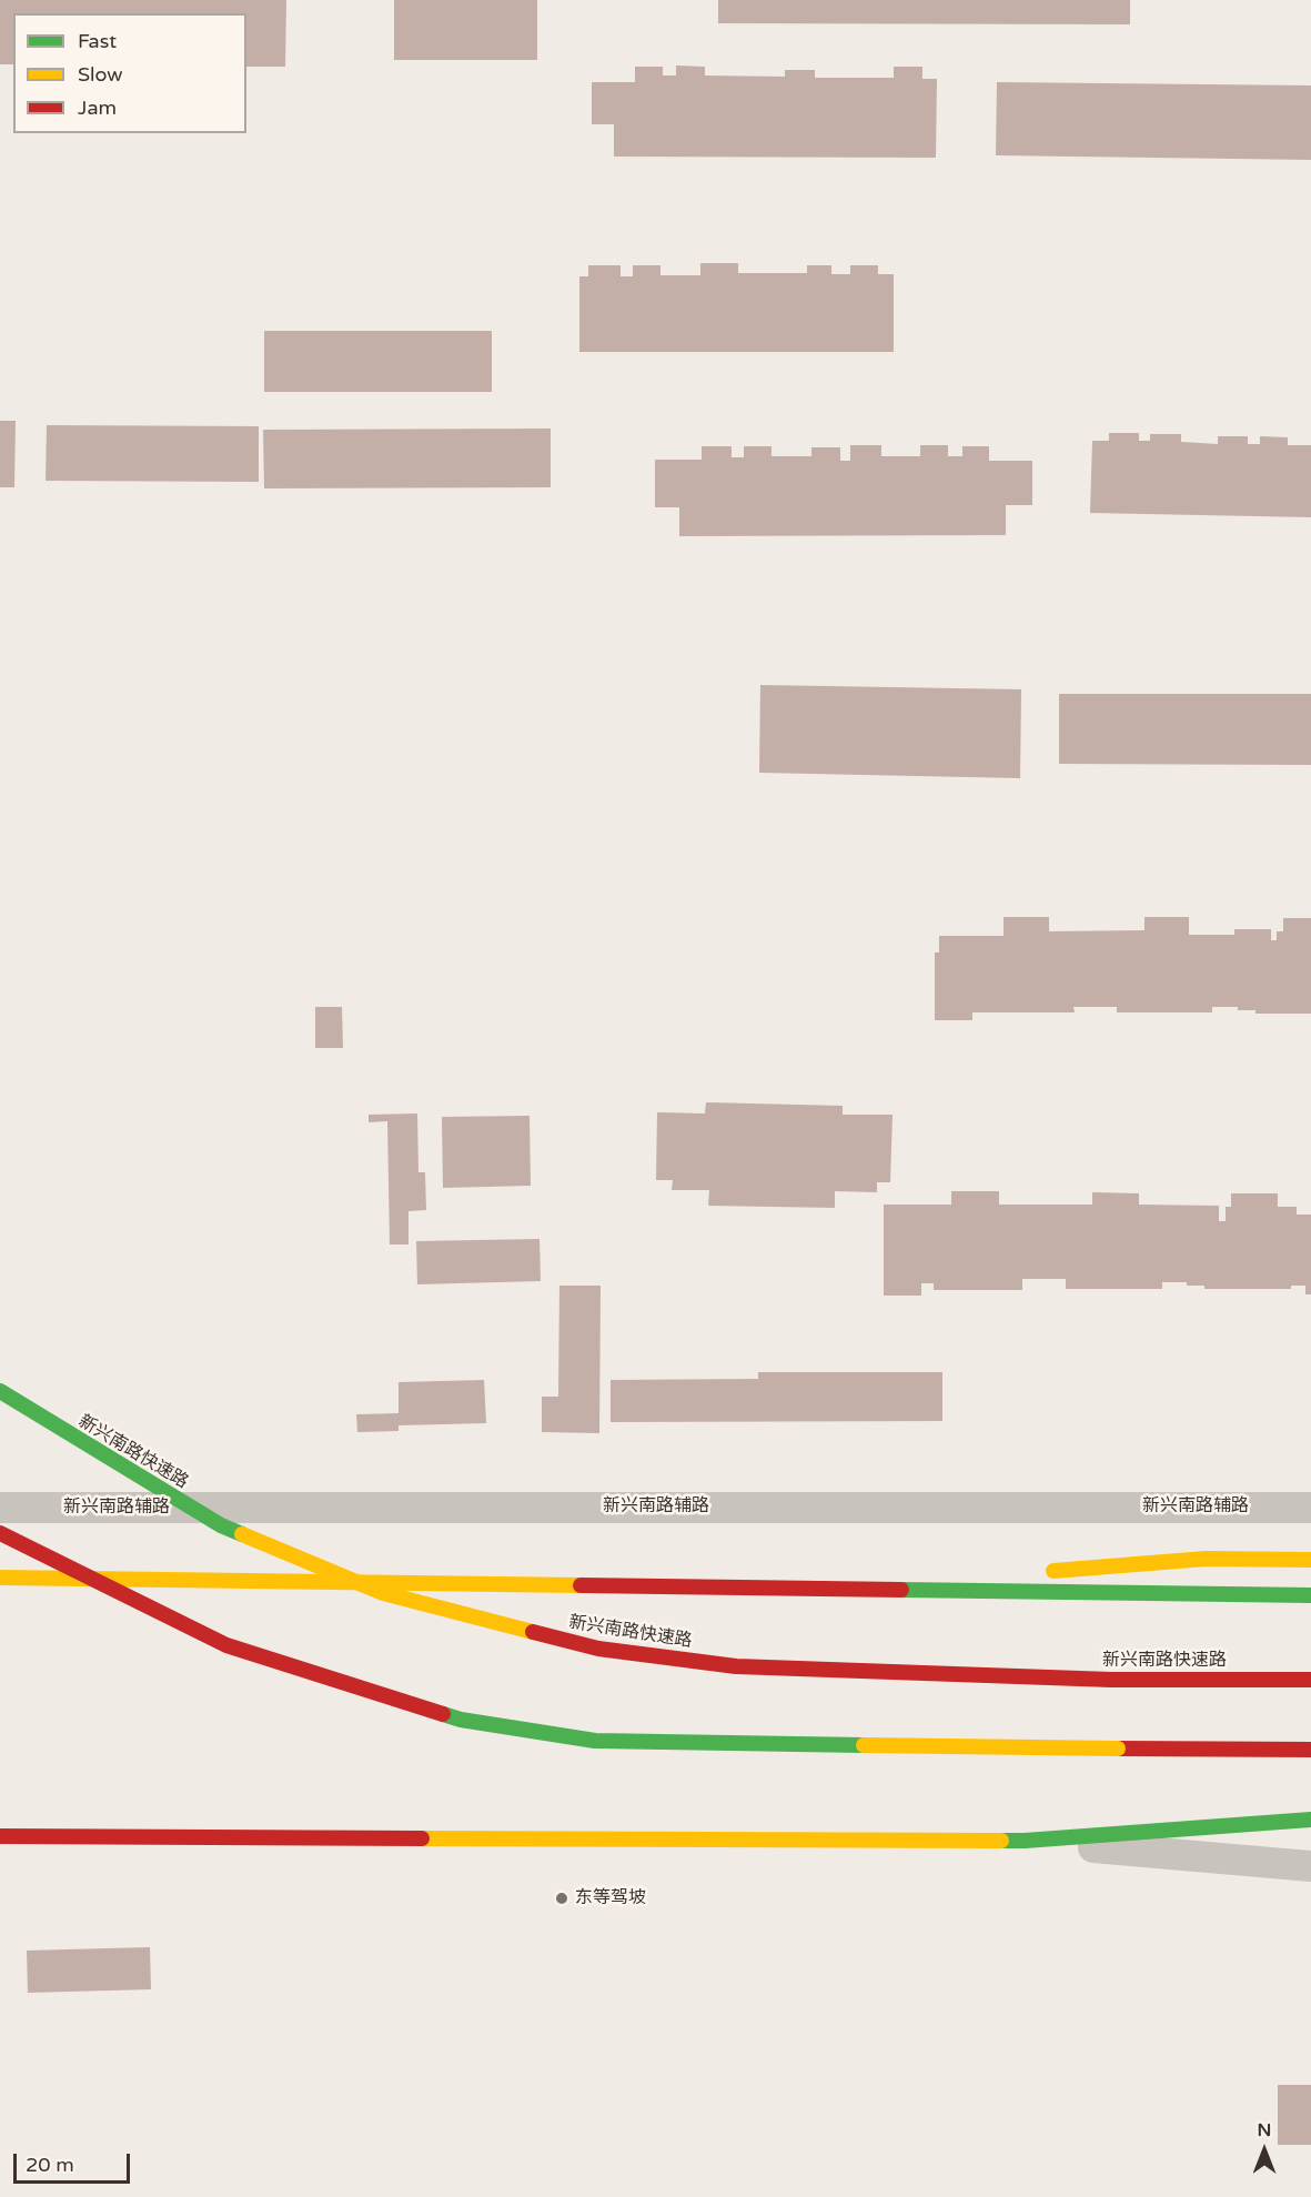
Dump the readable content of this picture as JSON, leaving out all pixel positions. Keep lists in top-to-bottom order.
{
  "streets": {
    "main road": ["新兴南路快速路"],
    "street": ["新兴南路辅路"]
  },
  "places": ["东等驾坡"],
  "legend": ["Fast", "Slow", "Jam"],
  "scale_bar": "20 m",
  "north": "top"
}
